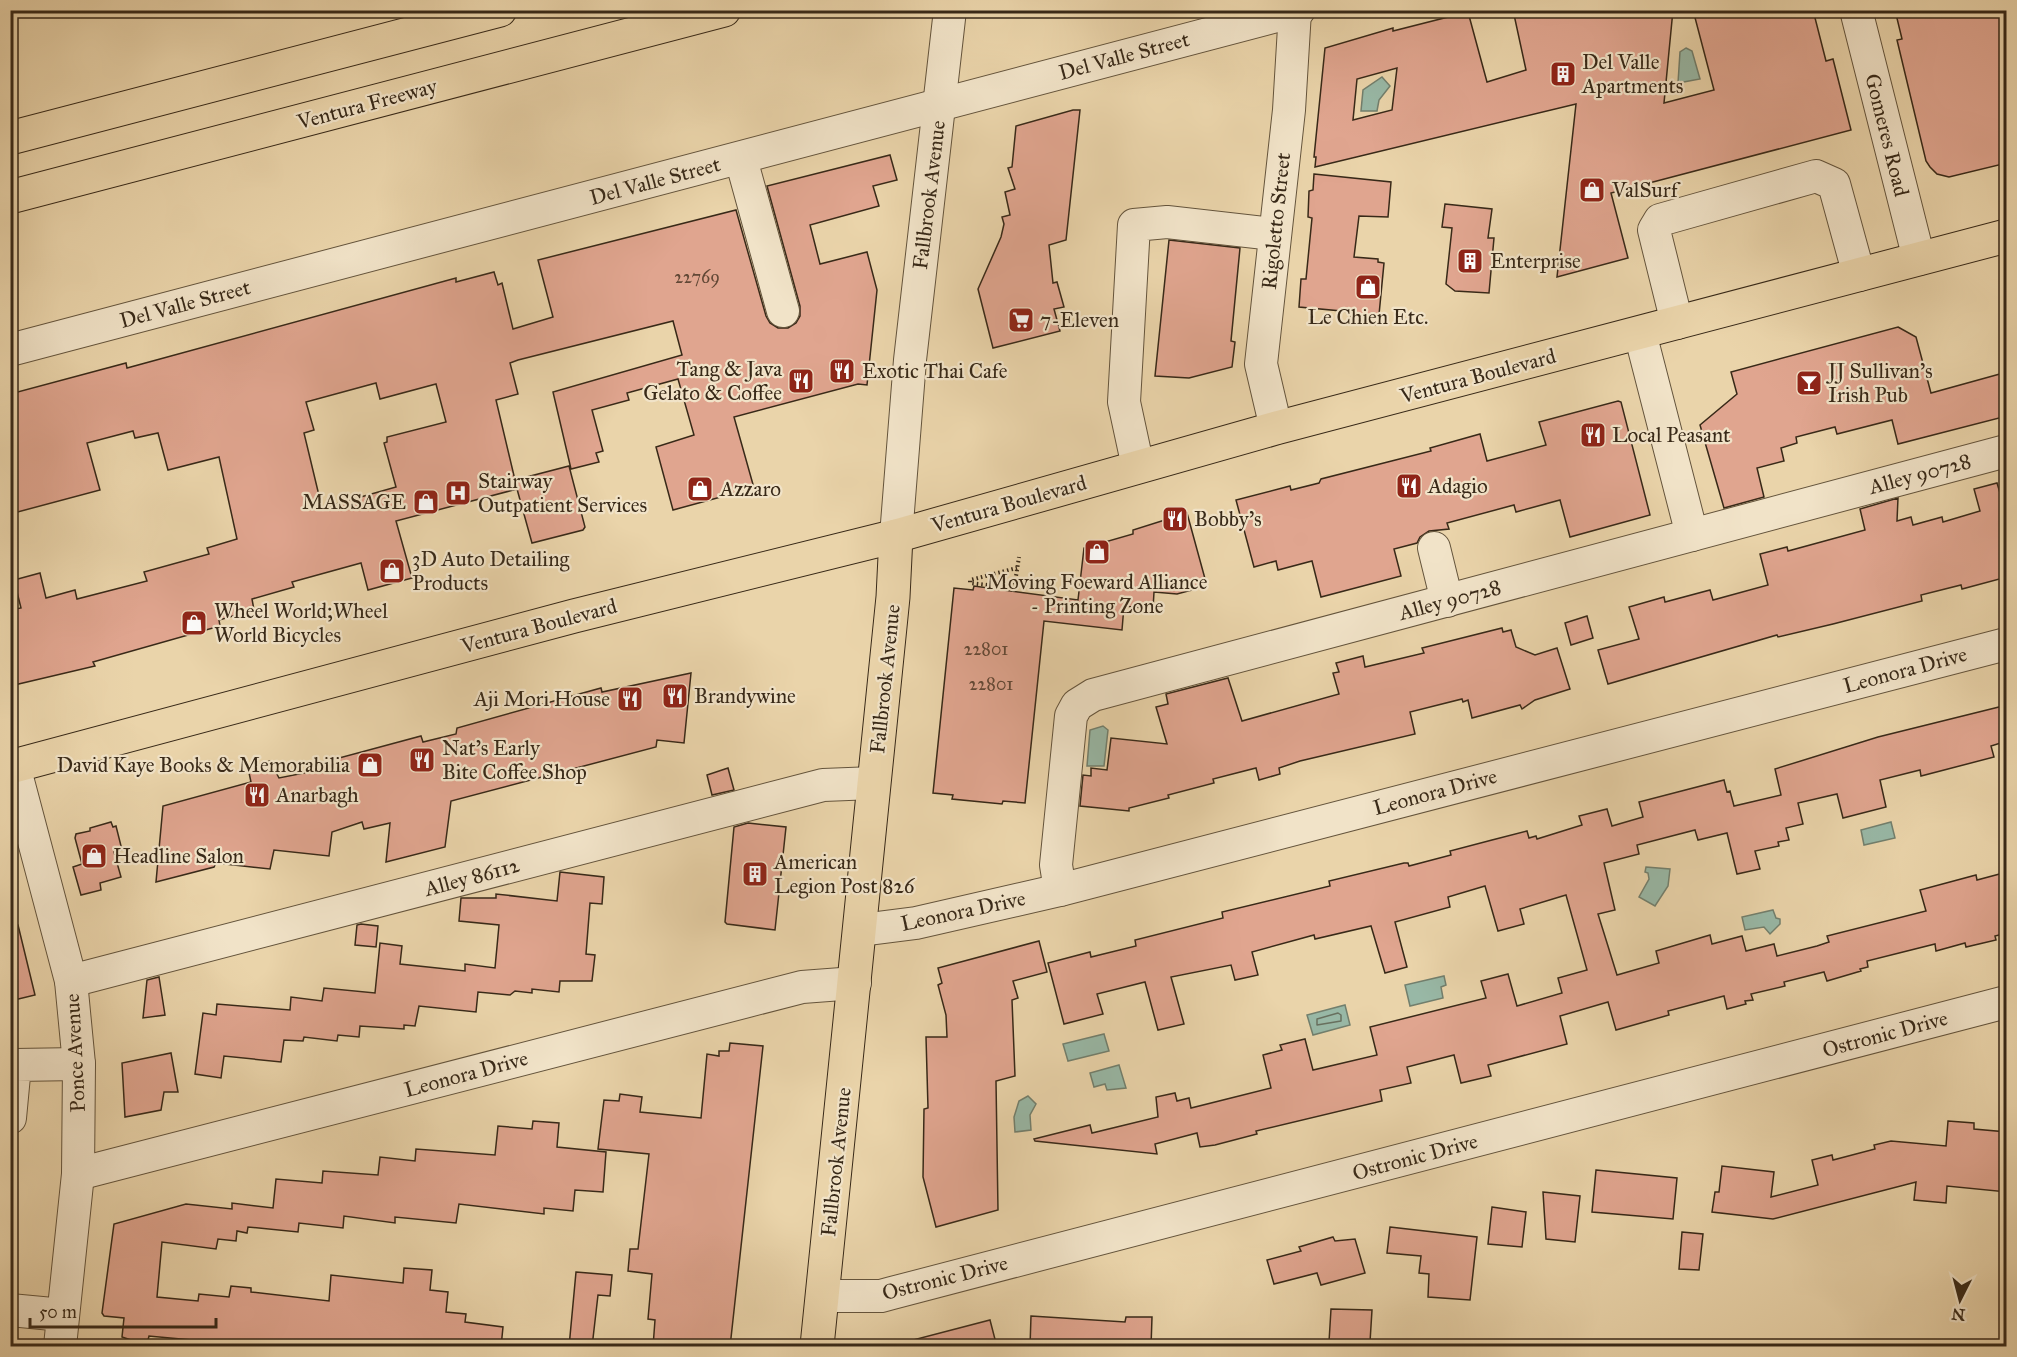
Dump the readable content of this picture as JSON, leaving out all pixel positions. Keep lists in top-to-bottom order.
{
  "streets": {
    "main road": ["Ventura Freeway", "Fallbrook Avenue", "Ventura Boulevard"],
    "street": [
      "Del Valle Street",
      "Gomeres Road",
      "Rigoletto Street",
      "Alley 90728",
      "Leonora Drive",
      "Alley 86112",
      "Ostronic Drive",
      "Ponce Avenue"
    ]
  },
  "crossings": [
    ["Del Valle Street", "Fallbrook Avenue"],
    ["Del Valle Street", "Rigoletto Street"],
    ["Gomeres Road", "Ventura Boulevard"],
    ["Fallbrook Avenue", "Ventura Boulevard"],
    ["Fallbrook Avenue", "Leonora Drive"],
    ["Fallbrook Avenue", "Alley 86112"],
    ["Fallbrook Avenue", "Ostronic Drive"],
    ["Rigoletto Street", "Ventura Boulevard"],
    ["Ventura Boulevard", "Ponce Avenue"],
    ["Alley 90728", "Leonora Drive"],
    ["Leonora Drive", "Ponce Avenue"],
    ["Alley 86112", "Ponce Avenue"]
  ],
  "places": {
    "building": ["Del Valle Apartments", "Enterprise", "American Legion Post 826"],
    "shop": [
      "ValSurf",
      "Le Chien Etc.",
      "Azzaro",
      "MASSAGE",
      "Moving Foeward Alliance - Printing Zone",
      "3D Auto Detailing Products",
      "Wheel World;Wheel World Bicycles",
      "David Kaye Books & Memorabilia",
      "Headline Salon"
    ],
    "supermarket": ["7-Eleven"],
    "restaurant": [
      "Exotic Thai Cafe",
      "Tang & Java Gelato & Coffee",
      "Local Peasant",
      "Adagio",
      "Bobby's",
      "Brandywine",
      "Aji Mori House",
      "Nat's Early Bite Coffee Shop",
      "Anarbagh"
    ],
    "bar": ["JJ Sullivan's Irish Pub"],
    "hospital": ["Stairway Outpatient Services"]
  },
  "house_numbers": ["22769", "22801", "22801"],
  "scale_bar": "50 m",
  "north": "bottom"
}
